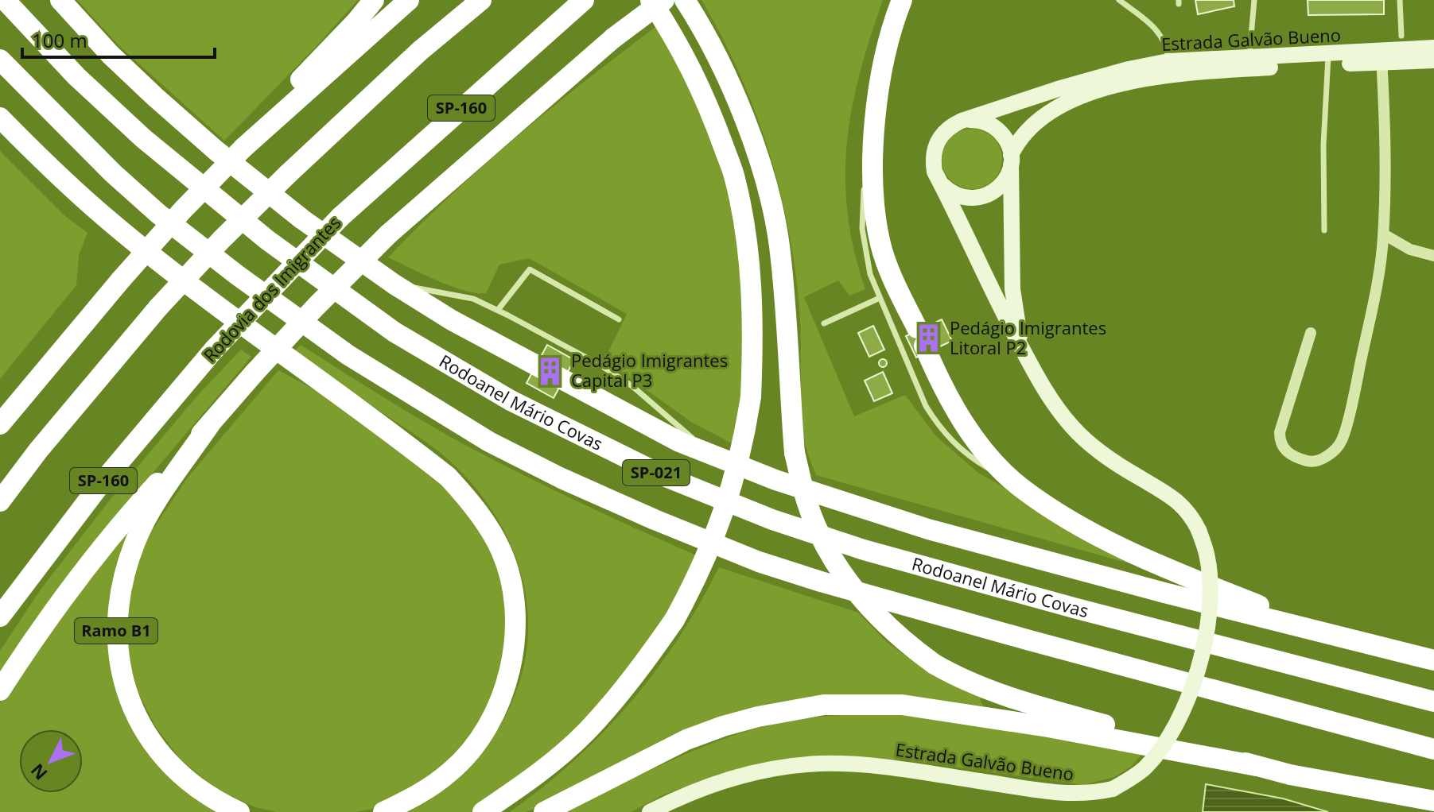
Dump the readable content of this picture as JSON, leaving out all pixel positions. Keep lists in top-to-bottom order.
{
  "streets": {
    "highway": [
      "SP-160",
      "Rodovia dos Imigrantes",
      "Rodoanel Mário Covas",
      "SP-021",
      "Ramo B1"
    ],
    "main road": ["Estrada Galvão Bueno"]
  },
  "places": {
    "building": ["Pedágio Imigrantes Litoral P2", "Pedágio Imigrantes Capital P3"]
  },
  "scale_bar": "100 m",
  "north": "bottom left"
}
